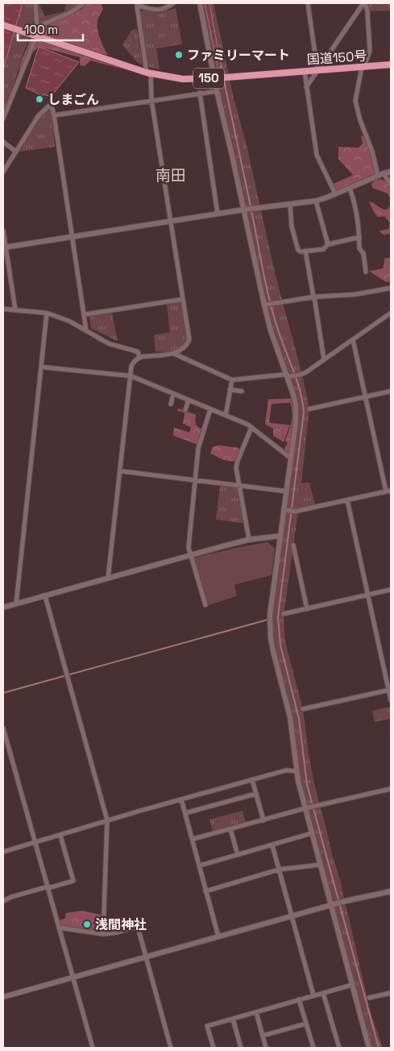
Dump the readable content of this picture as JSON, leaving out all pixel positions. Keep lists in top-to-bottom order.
{
  "streets": {
    "highway": ["国道150号", "150"]
  },
  "districts": ["南田"],
  "places": ["ファミリーマート", "しまごん", "浅間神社"],
  "scale_bar": "100 m"
}
